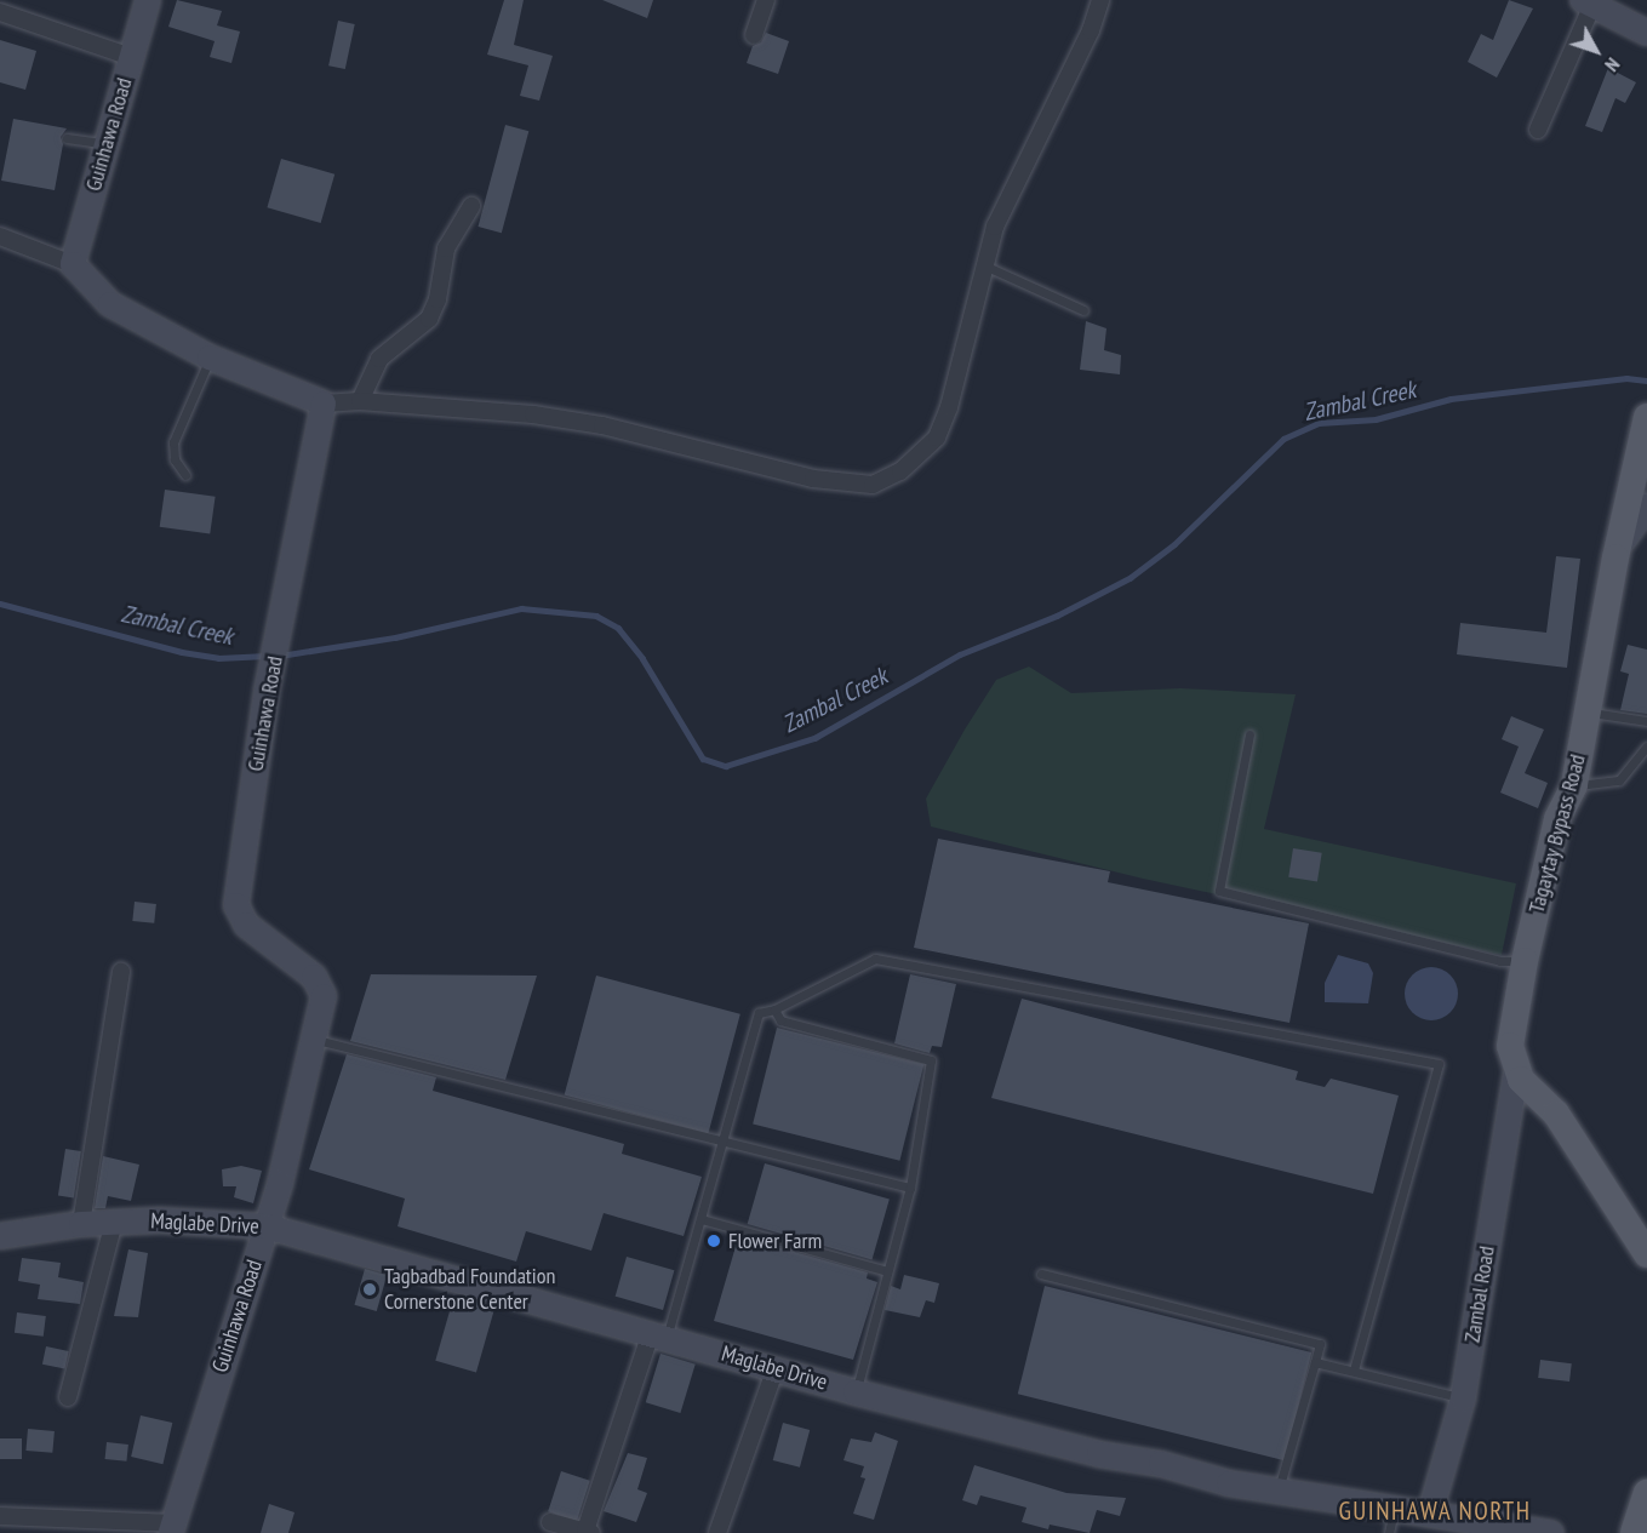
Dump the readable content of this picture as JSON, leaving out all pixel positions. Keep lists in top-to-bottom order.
{
  "streets": {
    "main road": ["Tagaytay Bypass Road"],
    "street": ["Guinhawa Road", "Maglabe Drive", "Zambal Road"]
  },
  "crossings": [
    ["Guinhawa Road", "Maglabe Drive"],
    ["Tagaytay Bypass Road", "Zambal Road"],
    ["Maglabe Drive", "Zambal Road"]
  ],
  "districts": ["GUINHAWA NORTH"],
  "water": ["Zambal Creek"],
  "places": ["Flower Farm", "Tagbadbad Foundation Cornerstone Center"],
  "north": "bottom right"
}
